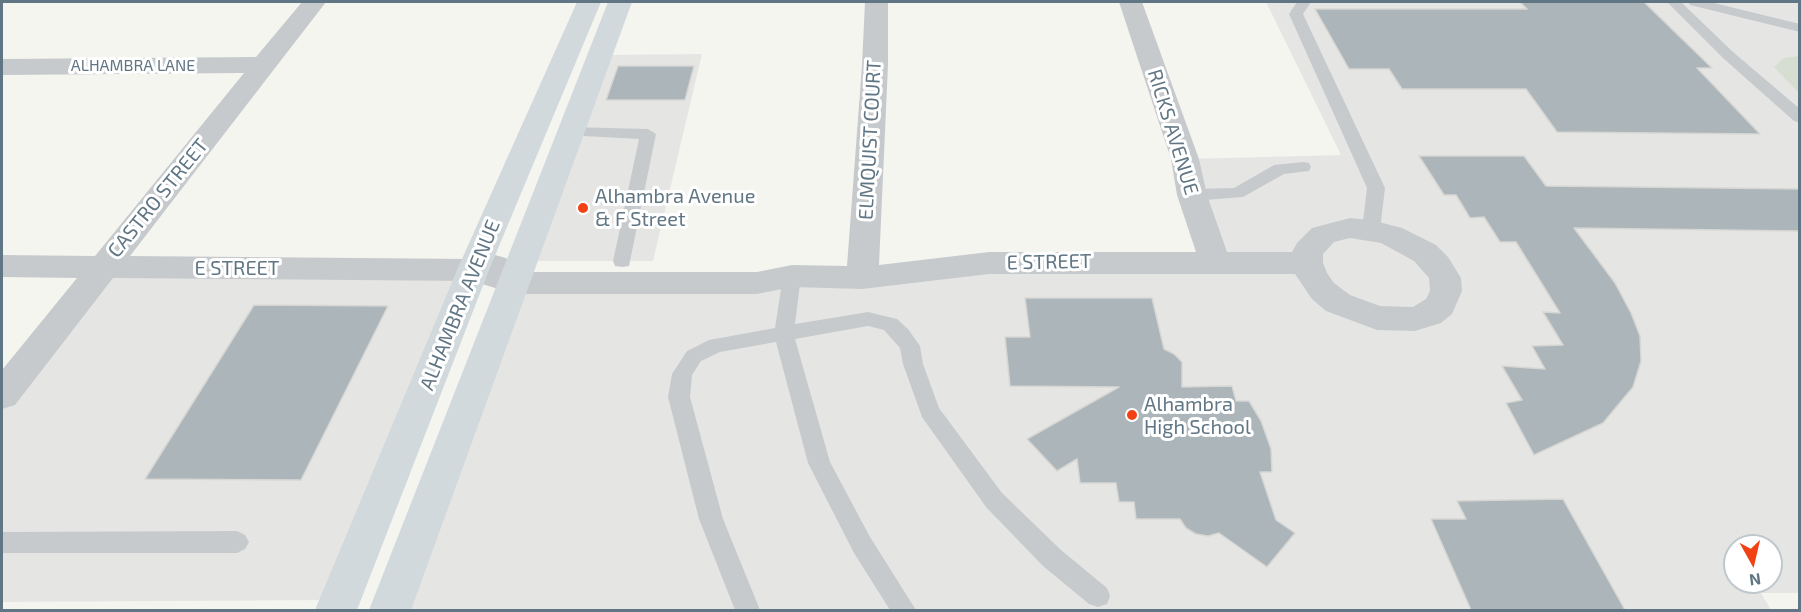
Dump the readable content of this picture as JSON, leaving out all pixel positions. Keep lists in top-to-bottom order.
{
  "streets": {
    "main road": ["ALHAMBRA AVENUE"],
    "street": [
      "ALHAMBRA LANE",
      "RICKS AVENUE",
      "ELMQUIST COURT",
      "CASTRO STREET",
      "E STREET"
    ]
  },
  "crossings": [
    ["ALHAMBRA LANE", "CASTRO STREET"],
    ["RICKS AVENUE", "E STREET"],
    ["ELMQUIST COURT", "E STREET"],
    ["CASTRO STREET", "E STREET"],
    ["E STREET", "ALHAMBRA AVENUE"]
  ],
  "places": ["Alhambra Avenue & F Street", "Alhambra High School"],
  "north": "bottom"
}
